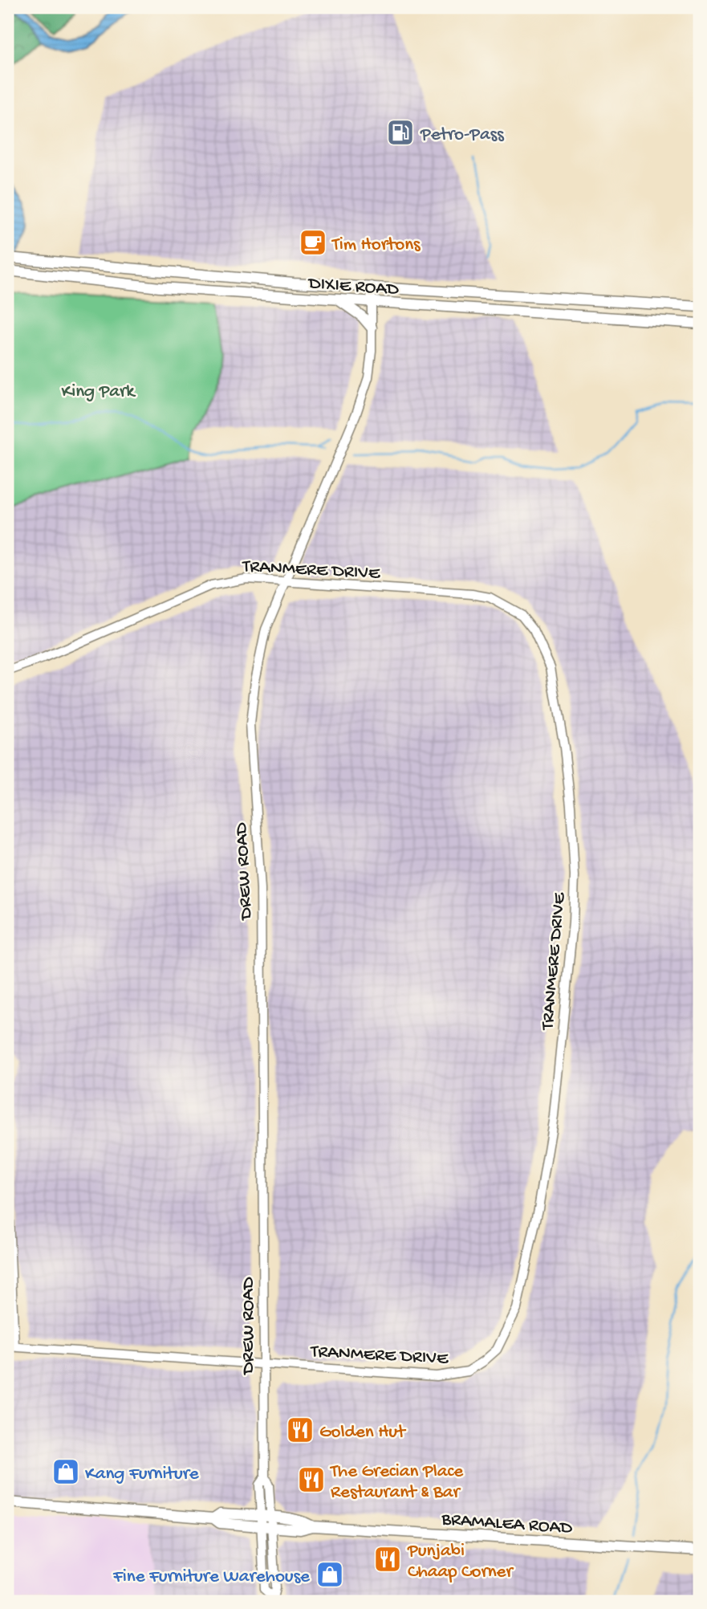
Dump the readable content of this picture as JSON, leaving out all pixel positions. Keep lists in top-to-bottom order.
{
  "streets": {
    "main road": ["DIXIE ROAD", "BRAMALEA ROAD"],
    "street": ["TRANMERE DRIVE", "DREW ROAD"]
  },
  "crossings": [
    ["DIXIE ROAD", "DREW ROAD"],
    ["TRANMERE DRIVE", "DREW ROAD"],
    ["DREW ROAD", "BRAMALEA ROAD"]
  ],
  "parks": ["King Park"],
  "places": {
    "fuel station": ["Petro-Pass"],
    "cafe": ["Tim Hortons"],
    "restaurant": ["Golden Hut", "The Grecian Place Restaurant & Bar", "Punjabi Chaap Corner"],
    "shop": ["Kang Furniture", "Fine Furniture Warehouse"]
  }
}
